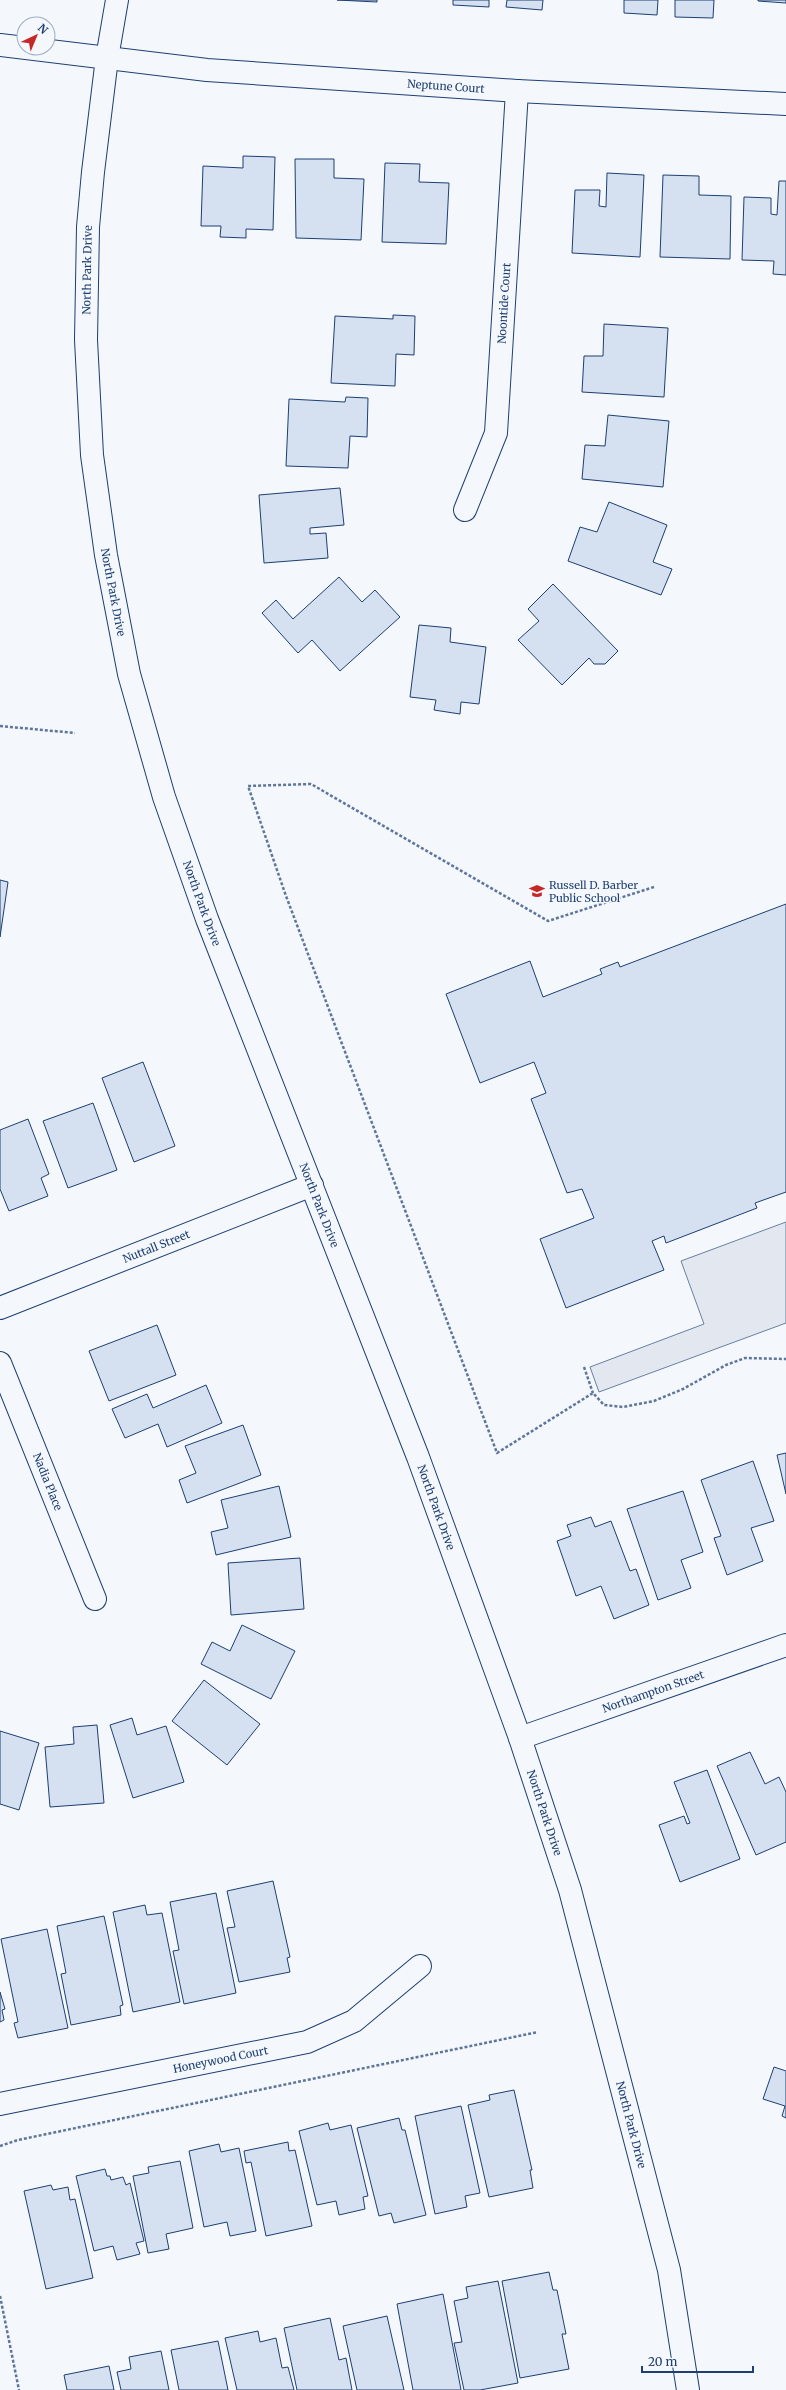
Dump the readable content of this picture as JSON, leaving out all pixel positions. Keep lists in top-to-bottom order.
{
  "streets": {
    "street": [
      "Neptune Court",
      "North Park Drive",
      "Noontide Court",
      "Nuttall Street",
      "Nadia Place",
      "Northampton Street",
      "Honeywood Court"
    ]
  },
  "crossings": [
    ["Neptune Court", "North Park Drive"],
    ["Neptune Court", "Noontide Court"],
    ["North Park Drive", "Nuttall Street"],
    ["North Park Drive", "Northampton Street"]
  ],
  "places": {
    "school or university": ["Russell D. Barber Public School"]
  },
  "scale_bar": "20 m",
  "north": "top right"
}
